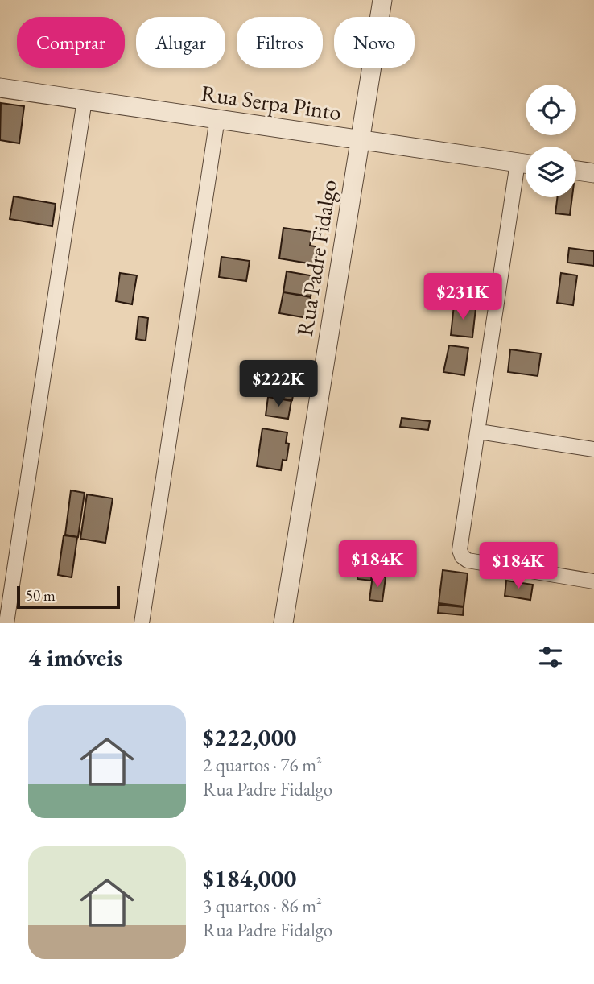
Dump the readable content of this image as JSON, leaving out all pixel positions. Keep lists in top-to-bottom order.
{
  "streets": {
    "street": ["Rua Serpa Pinto", "Rua Padre Fidalgo"]
  },
  "crossings": [
    ["Rua Serpa Pinto", "Rua Padre Fidalgo"]
  ],
  "scale_bar": "50 m",
  "page": {
    "chip": [
      "Comprar",
      "Alugar",
      "Filtros",
      "Novo"
    ],
    "price": [
      "$231K",
      "$222K",
      "$184K",
      "$184K"
    ],
    "scale": "50 m",
    "heading": "4 imóveis",
    "list": [
      {
        "name": "$222,000",
        "note": "2 quartos · 76 m² · Rua Padre Fidalgo"
      },
      {
        "name": "$184,000",
        "note": "3 quartos · 86 m² · Rua Padre Fidalgo"
      }
    ]
  }
}
